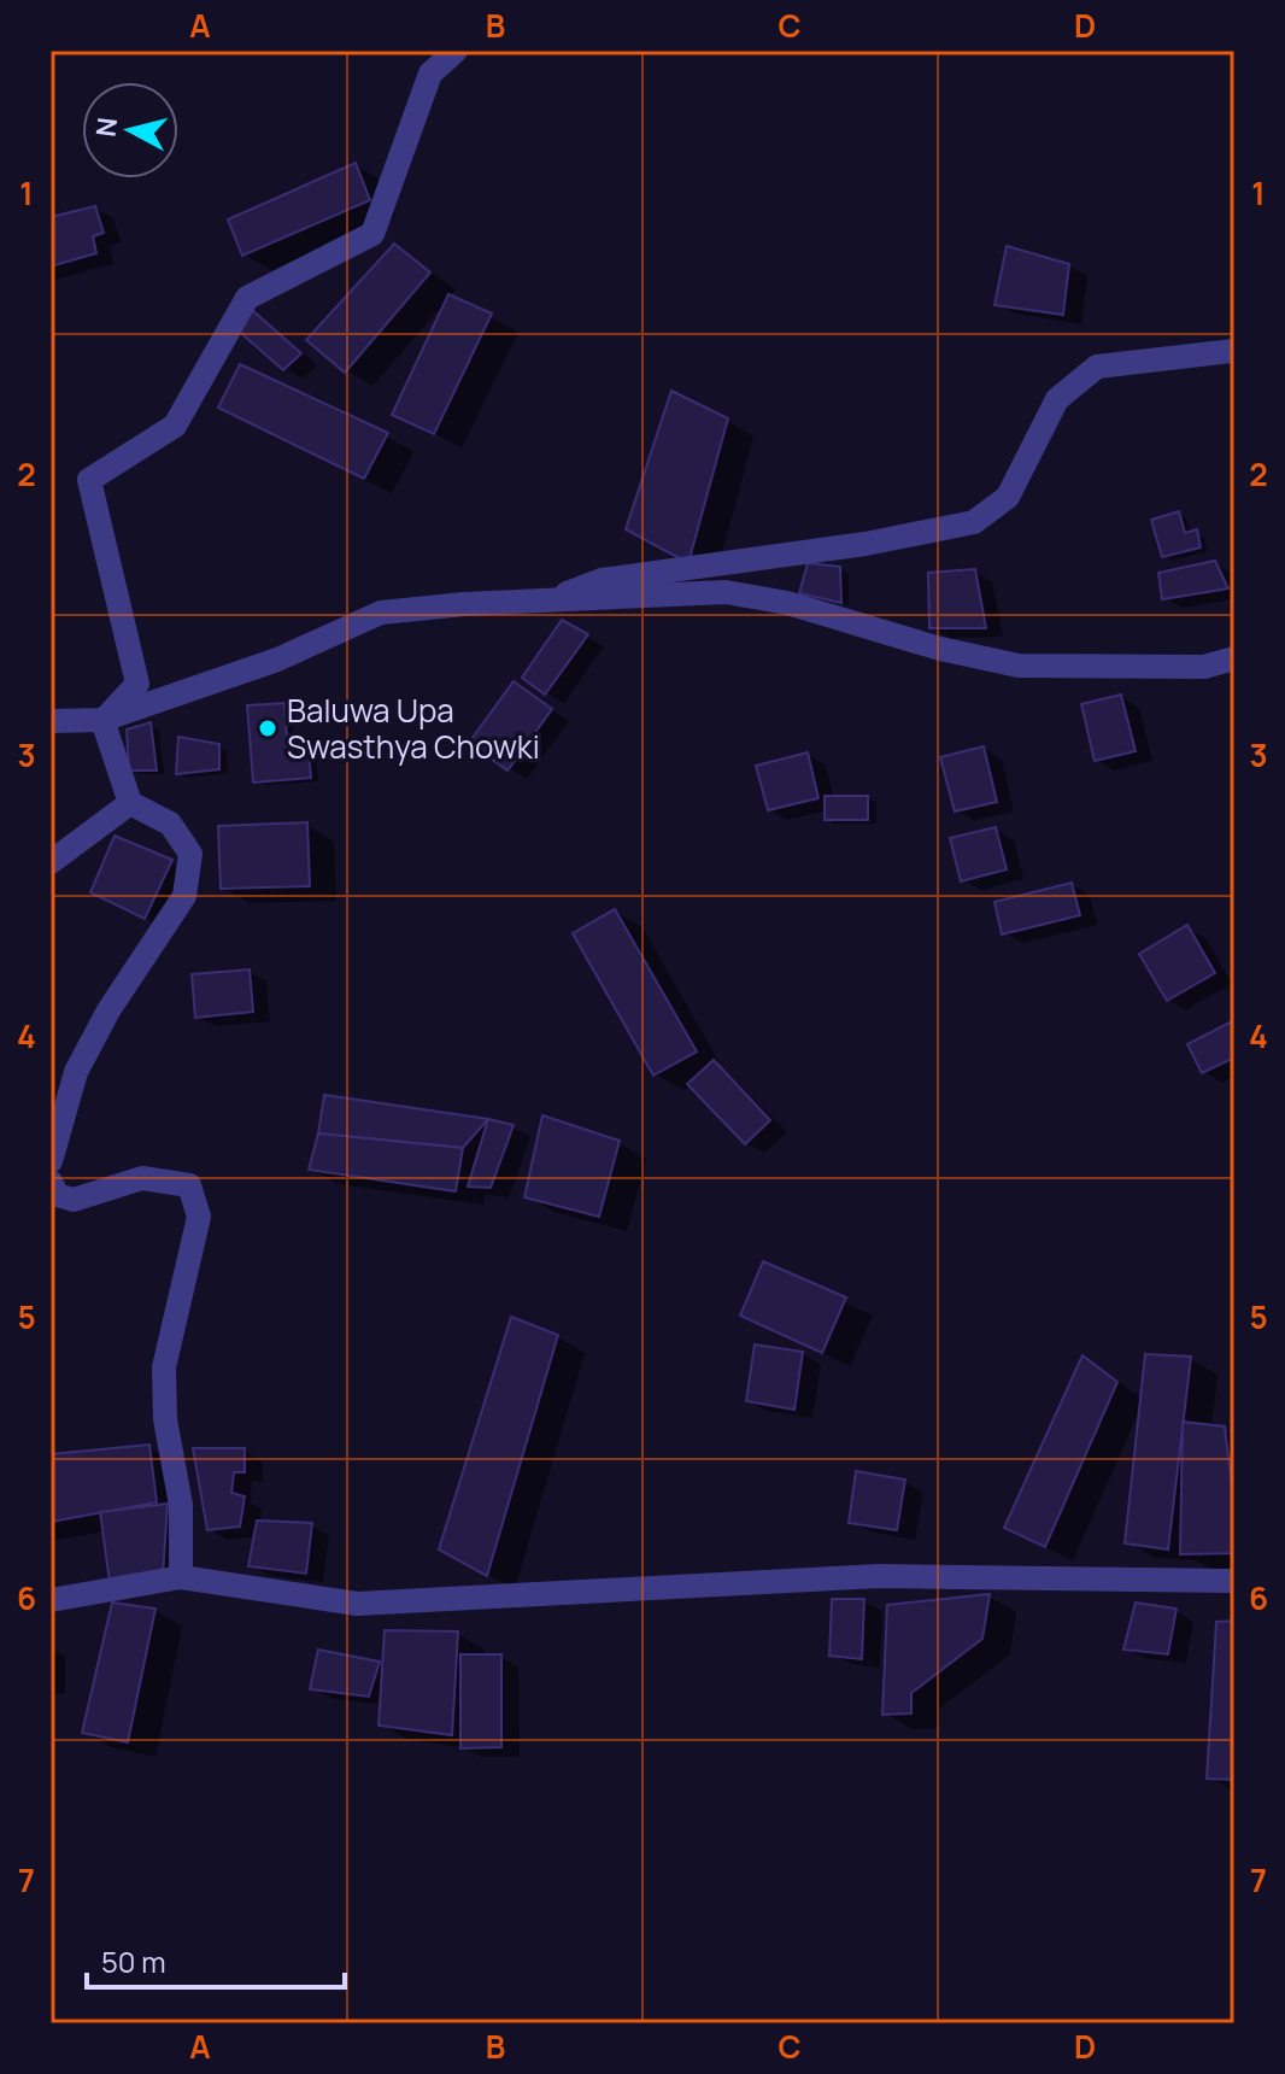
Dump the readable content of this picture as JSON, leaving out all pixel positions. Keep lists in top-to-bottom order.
{
  "places": ["Baluwa Upa Swasthya Chowki"],
  "scale_bar": "50 m",
  "north": "left",
  "grid": {
    "columns": [
      "A",
      "B",
      "C",
      "D"
    ],
    "rows": [
      "1",
      "2",
      "3",
      "4",
      "5",
      "6",
      "7"
    ]
  }
}
